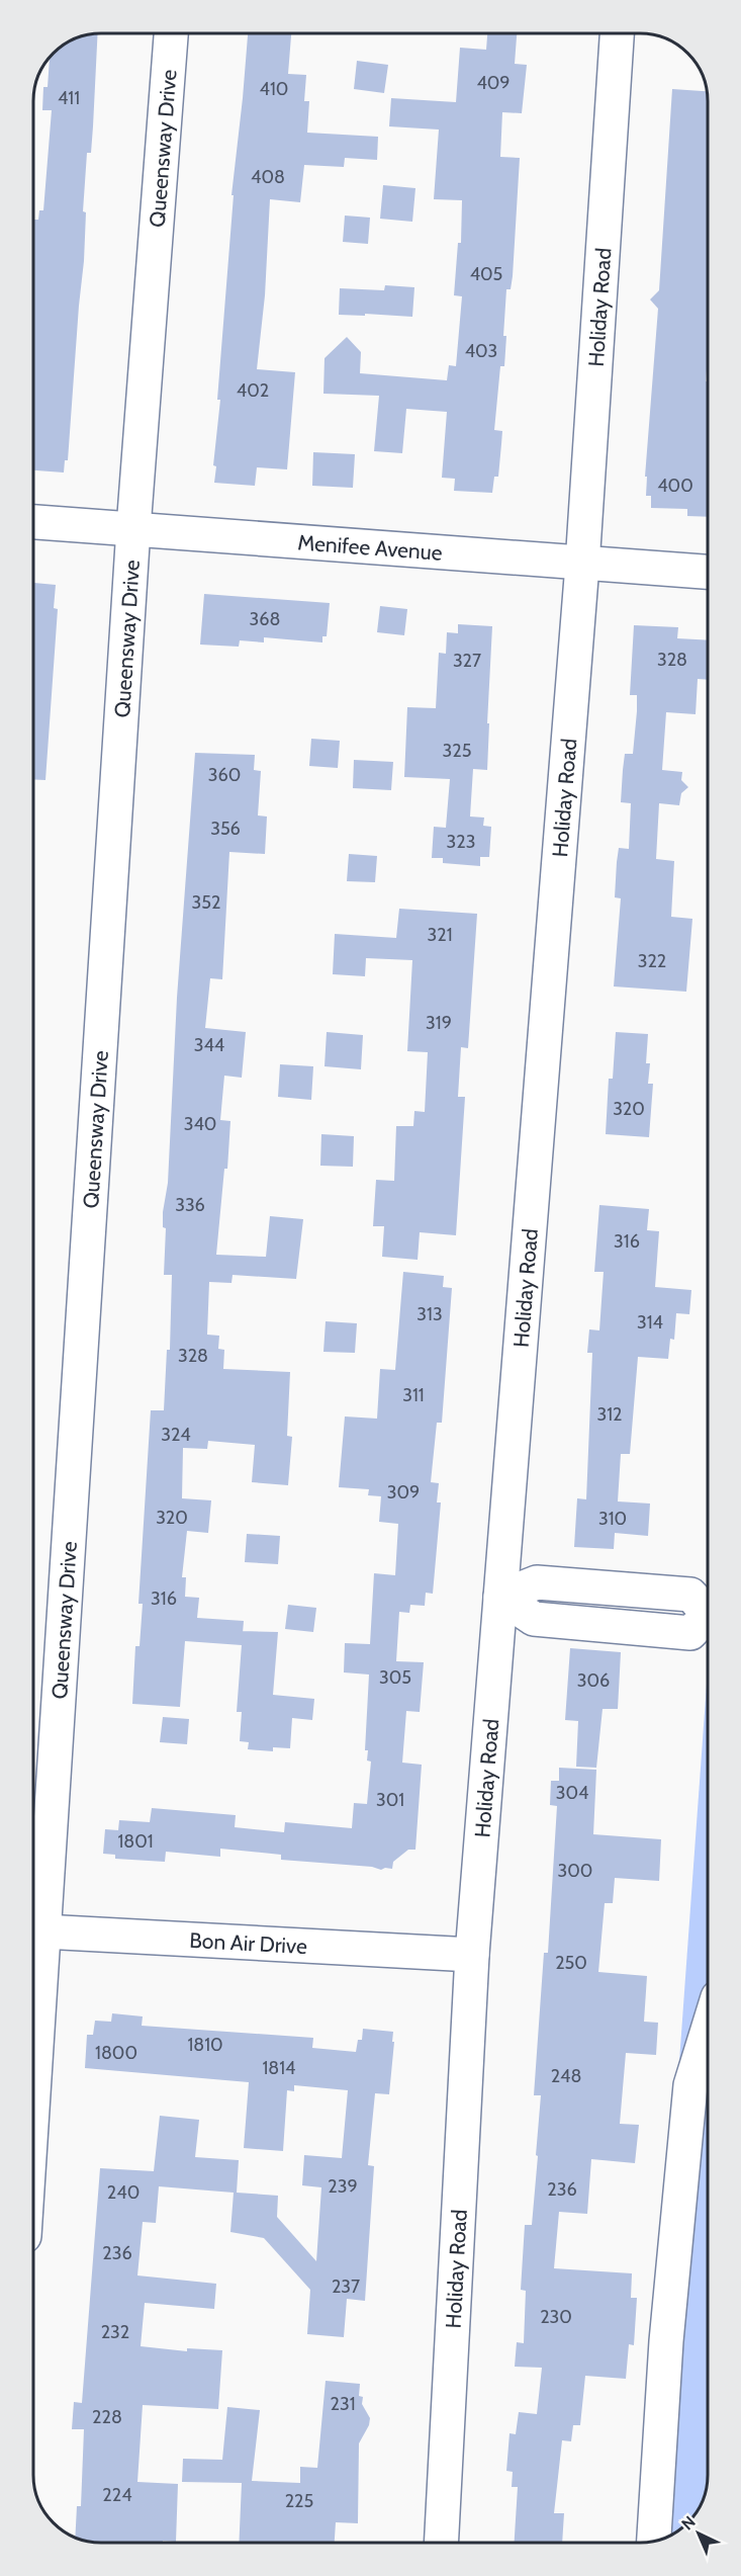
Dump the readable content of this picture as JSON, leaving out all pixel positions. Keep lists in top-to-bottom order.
{
  "streets": {
    "street": [
      "Queensway Drive",
      "Holiday Road",
      "Menifee Avenue",
      "Bon Air Drive"
    ]
  },
  "crossings": [
    ["Queensway Drive", "Menifee Avenue"],
    ["Queensway Drive", "Bon Air Drive"],
    ["Holiday Road", "Menifee Avenue"],
    ["Holiday Road", "Bon Air Drive"]
  ],
  "house_numbers": [
    "409",
    "410",
    "411",
    "408",
    "405",
    "403",
    "402",
    "400",
    "368",
    "328",
    "327",
    "325",
    "360",
    "356",
    "323",
    "352",
    "321",
    "322",
    "319",
    "344",
    "320",
    "340",
    "336",
    "316",
    "313",
    "314",
    "328",
    "311",
    "312",
    "324",
    "309",
    "320",
    "310",
    "316",
    "305",
    "306",
    "304",
    "301",
    "1801",
    "300",
    "250",
    "1810",
    "1800",
    "1814",
    "248",
    "239",
    "236",
    "240",
    "236",
    "237",
    "230",
    "232",
    "231",
    "228",
    "224",
    "225"
  ],
  "north": "top left"
}
